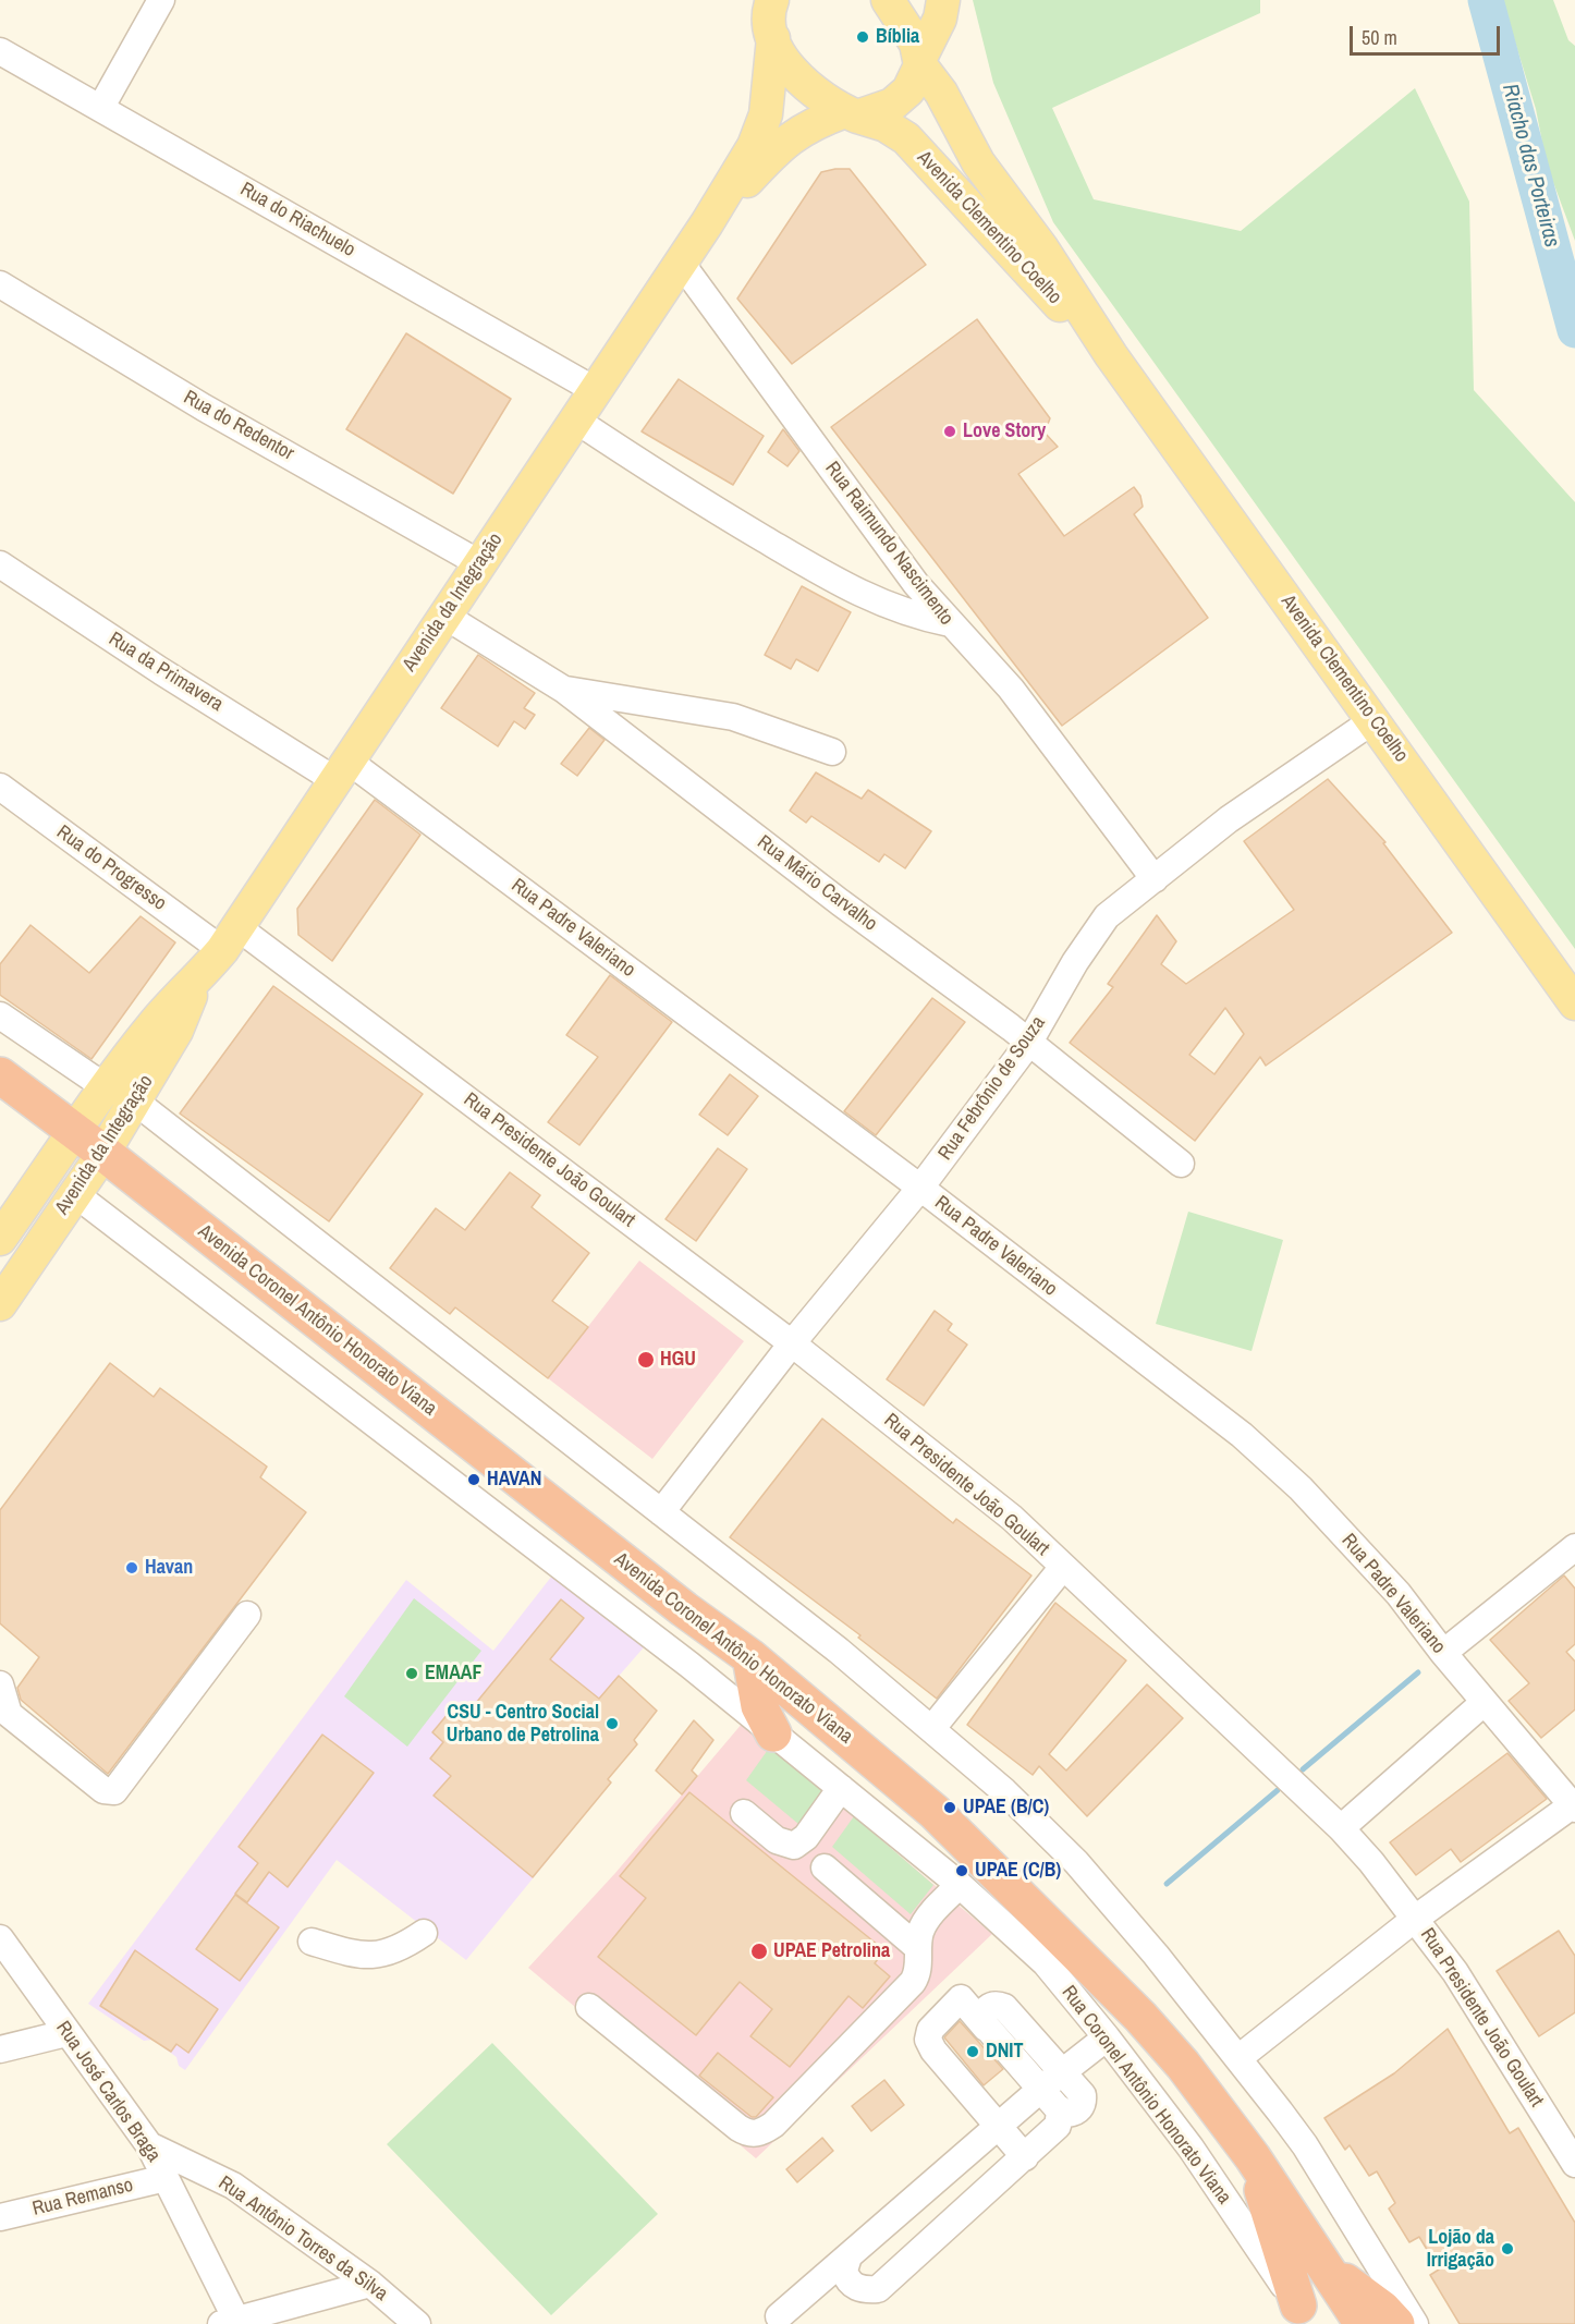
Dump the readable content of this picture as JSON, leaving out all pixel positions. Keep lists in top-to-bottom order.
{
  "streets": {
    "highway": ["Avenida Coronel Antônio Honorato Viana"],
    "main road": ["Avenida Clementino Coelho", "Avenida da Integração"],
    "street": [
      "Rua do Riachuelo",
      "Rua do Redentor",
      "Rua Raimundo Nascimento",
      "Rua da Primavera",
      "Rua do Progresso",
      "Rua Mário Carvalho",
      "Rua Padre Valeriano",
      "Rua Febrônio de Souza",
      "Rua Presidente João Goulart",
      "Rua José Carlos Braga",
      "Rua Coronel Antônio Honorato Viana",
      "Rua Remanso",
      "Rua Antônio Torres da Silva"
    ]
  },
  "crossings": [
    ["Rua do Riachuelo", "Avenida da Integração"],
    ["Avenida Clementino Coelho", "Avenida da Integração"],
    ["Avenida Clementino Coelho", "Rua Febrônio de Souza"],
    ["Rua do Redentor", "Avenida da Integração"],
    ["Rua Raimundo Nascimento", "Avenida da Integração"],
    ["Rua Raimundo Nascimento", "Rua Febrônio de Souza"],
    ["Avenida da Integração", "Rua da Primavera"],
    ["Avenida da Integração", "Rua do Progresso"],
    ["Avenida da Integração", "Rua Mário Carvalho"],
    ["Avenida da Integração", "Rua Padre Valeriano"],
    ["Avenida da Integração", "Rua Presidente João Goulart"],
    ["Avenida da Integração", "Avenida Coronel Antônio Honorato Viana"],
    ["Avenida da Integração", "Rua Coronel Antônio Honorato Viana"],
    ["Rua da Primavera", "Rua Padre Valeriano"],
    ["Rua do Progresso", "Rua Presidente João Goulart"],
    ["Rua Mário Carvalho", "Rua Febrônio de Souza"],
    ["Rua Padre Valeriano", "Rua Febrônio de Souza"],
    ["Rua Febrônio de Souza", "Rua Presidente João Goulart"],
    ["Rua José Carlos Braga", "Rua Remanso"],
    ["Rua José Carlos Braga", "Rua Antônio Torres da Silva"]
  ],
  "water": ["Riacho das Porteiras"],
  "places": [
    "Bíblia",
    "Love Story",
    "HGU",
    "HAVAN",
    "Havan",
    "EMAAF",
    "CSU - Centro Social Urbano de Petrolina",
    "UPAE (B/C)",
    "UPAE (C/B)",
    "UPAE Petrolina",
    "DNIT",
    "Lojão da Irrigação"
  ],
  "scale_bar": "50 m"
}
